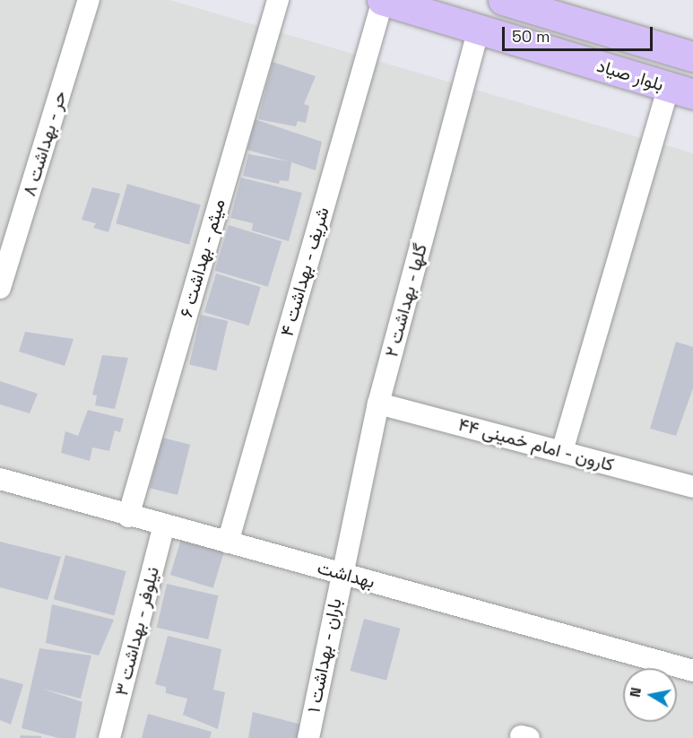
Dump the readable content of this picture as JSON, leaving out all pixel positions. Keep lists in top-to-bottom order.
{
  "streets": {
    "main road": ["بلوار صیاد"],
    "street": [
      "حر - بهداشت ۸",
      "میثم - بهداشت ۶",
      "شریف - بهداشت ۴",
      "گلها - بهداشت ۲",
      "کارون - امام خمینی ۴۴",
      "بهداشت",
      "نیلوفر - بهداشت ۳",
      "باران - بهداشت ۱"
    ]
  },
  "crossings": [
    ["بلوار صیاد", "شریف - بهداشت ۴"],
    ["بلوار صیاد", "گلها - بهداشت ۲"],
    ["میثم - بهداشت ۶", "بهداشت"],
    ["شریف - بهداشت ۴", "بهداشت"],
    ["گلها - بهداشت ۲", "کارون - امام خمینی ۴۴"],
    ["گلها - بهداشت ۲", "بهداشت"],
    ["گلها - بهداشت ۲", "باران - بهداشت ۱"],
    ["بهداشت", "نیلوفر - بهداشت ۳"],
    ["بهداشت", "باران - بهداشت ۱"]
  ],
  "scale_bar": "50 m",
  "north": "left"
}
